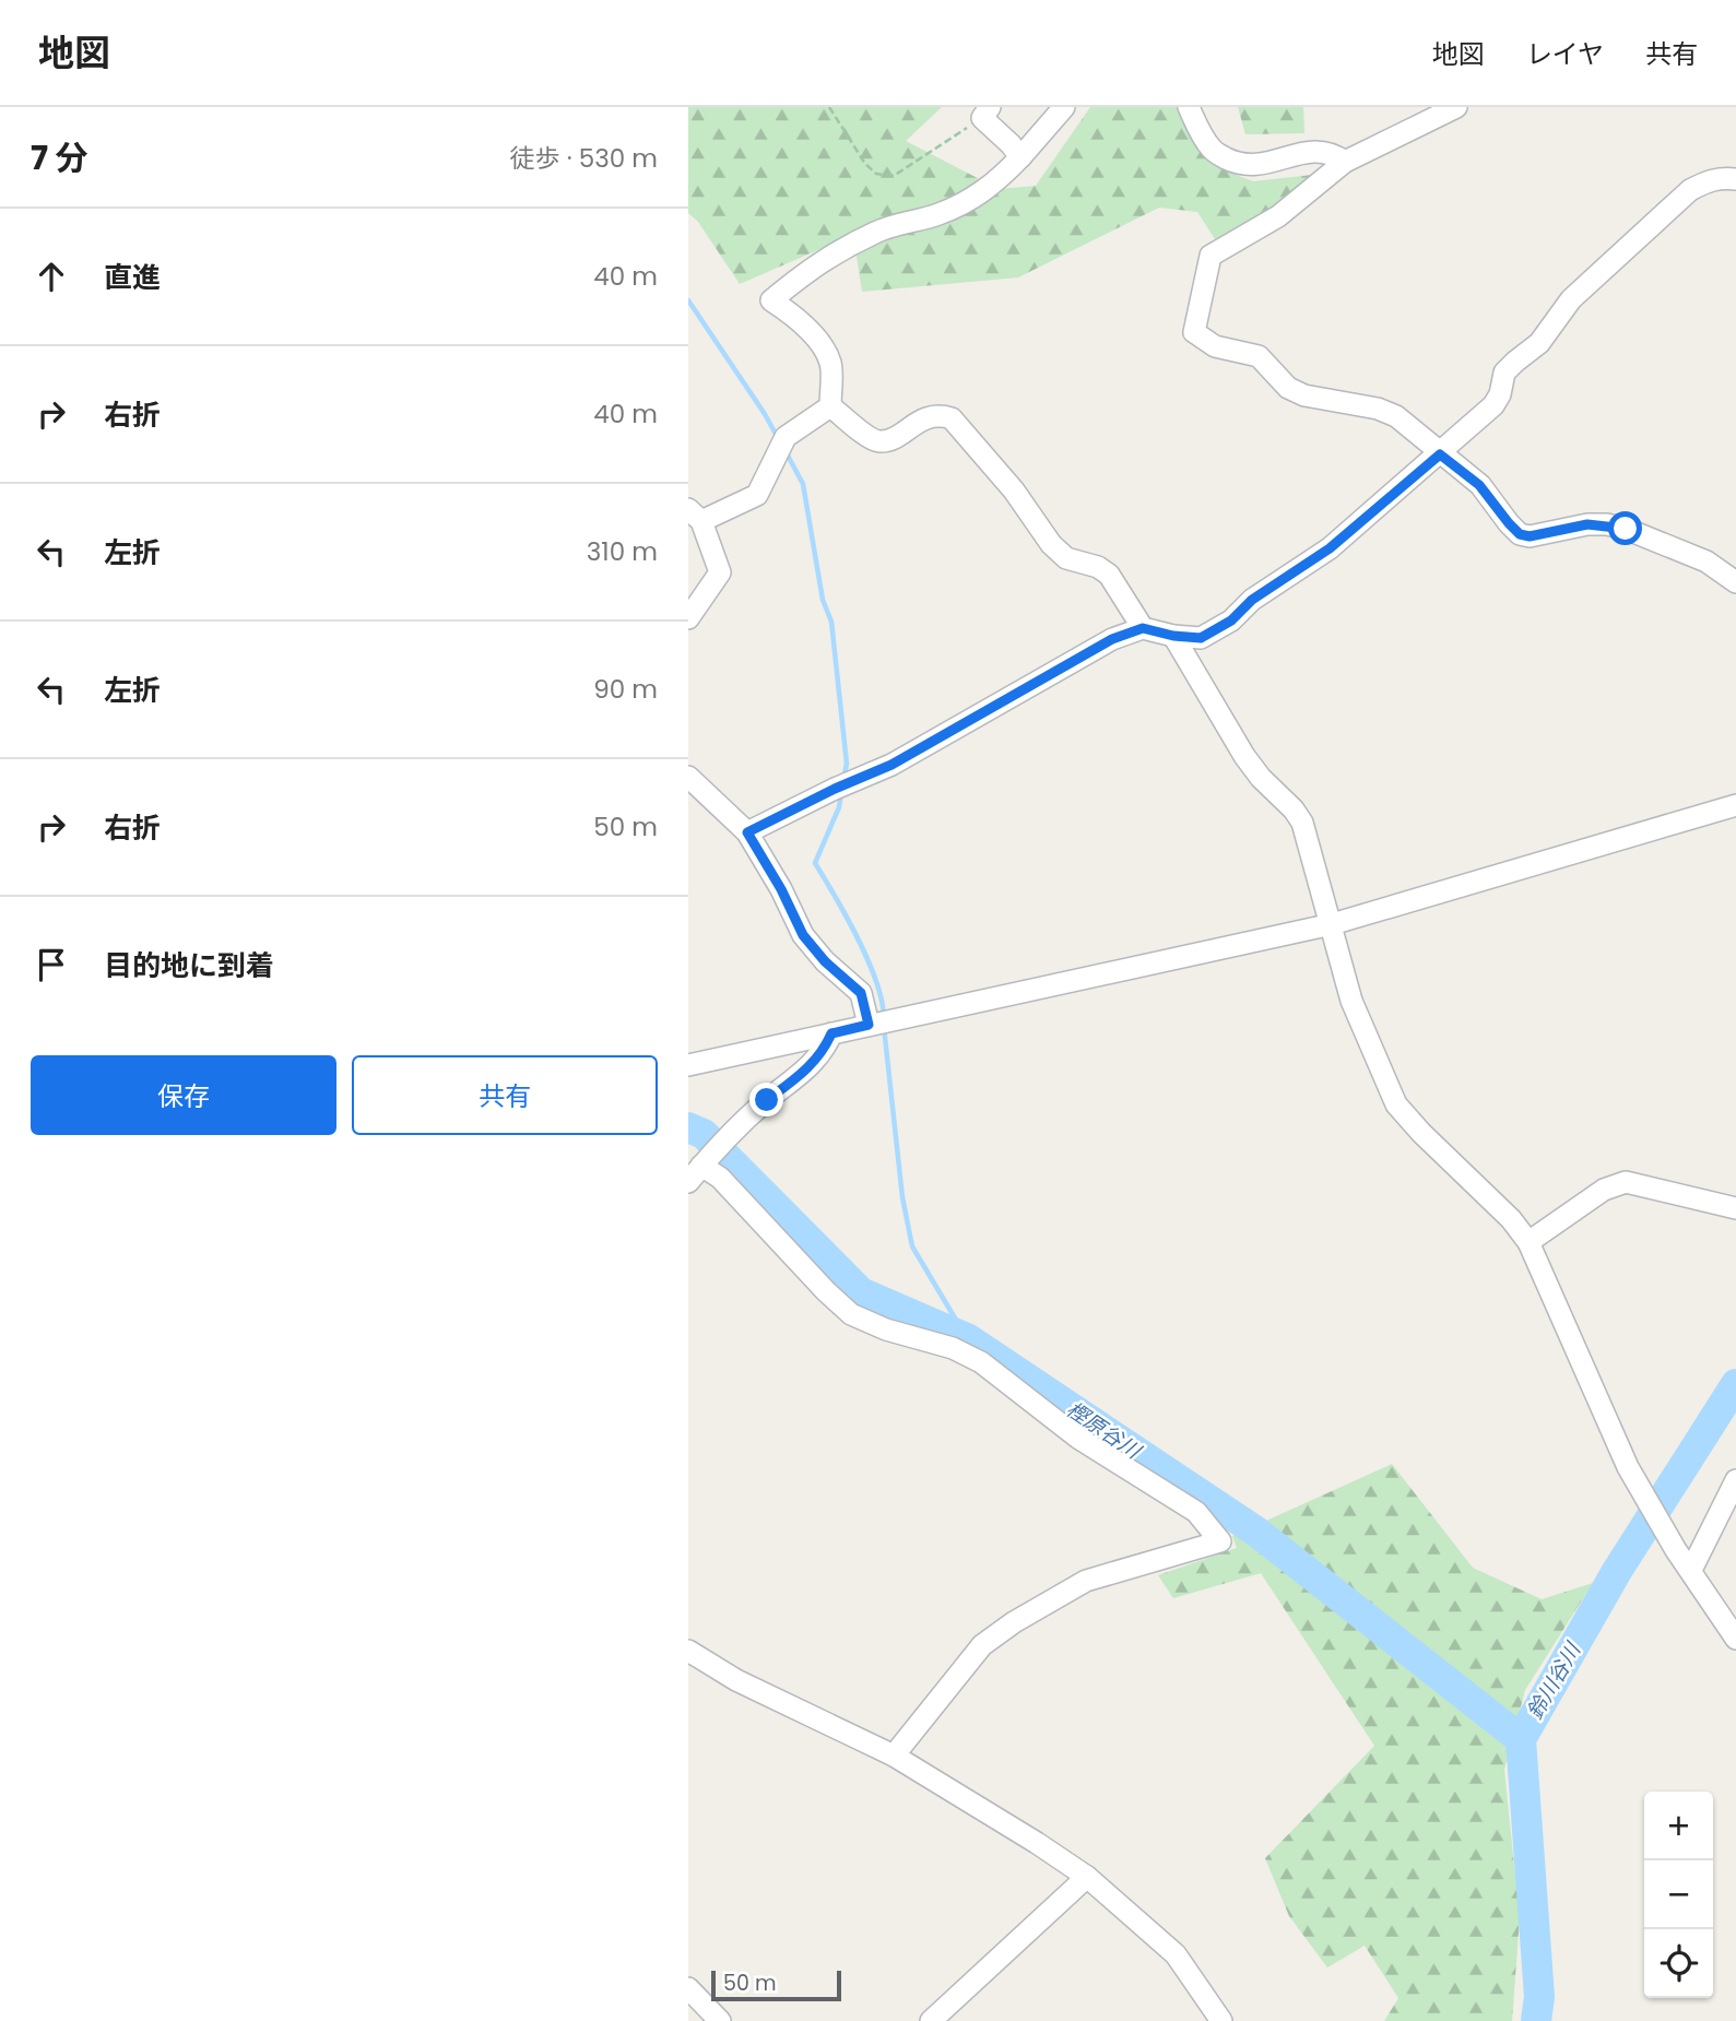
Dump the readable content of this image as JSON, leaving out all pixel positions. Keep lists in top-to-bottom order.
{
  "water": ["樫原谷川", "鈴川谷川"],
  "scale_bar": "50 m",
  "page": {
    "header": "地図",
    "nav": ["地図", "レイヤ", "共有"],
    "heading": ["7 分", "徒歩 · 530 m"],
    "list": [
      ["直進", "40 m"],
      ["右折", "40 m"],
      ["左折", "310 m"],
      ["左折", "90 m"],
      ["右折", "50 m"],
      "目的地に到着"
    ],
    "buttons": ["保存", "共有"],
    "map_buttons": ["+", "−"],
    "scale": "50 m"
  }
}
